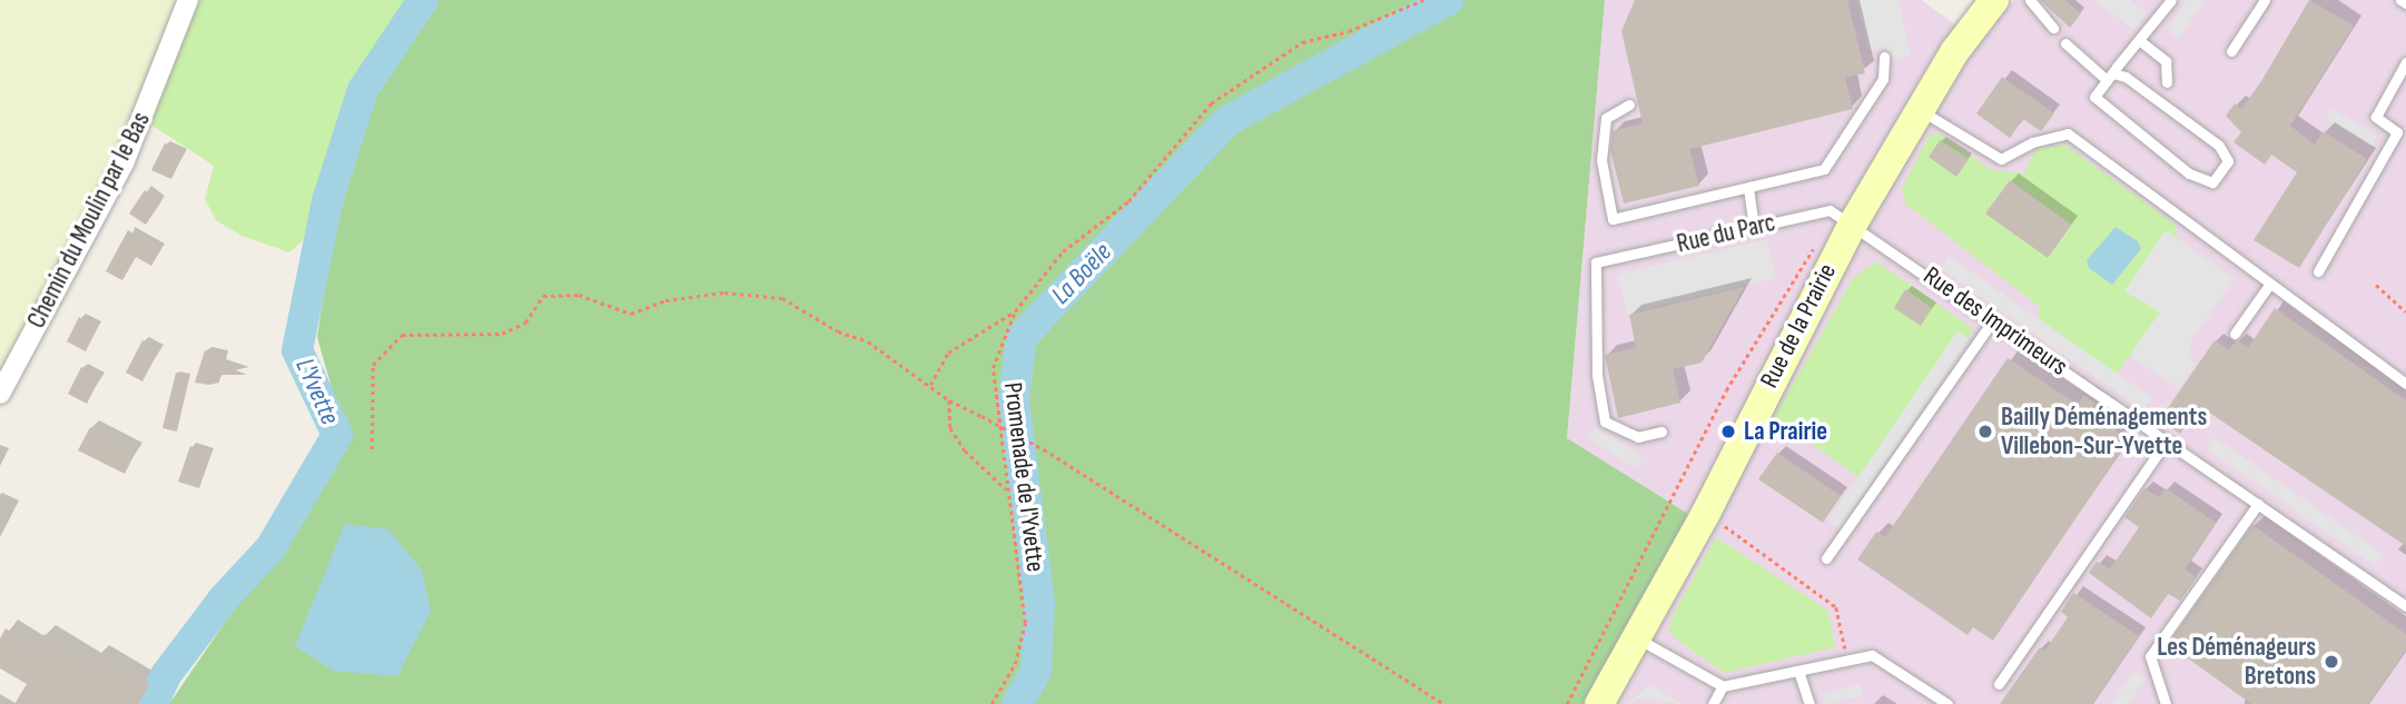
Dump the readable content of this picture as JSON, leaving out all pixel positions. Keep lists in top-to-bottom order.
{
  "streets": {
    "street": ["Chemin du Moulin par le Bas", "Rue de la Prairie"],
    "lane": ["Rue du Parc", "Rue des Imprimeurs"],
    "path": ["Promenade de l'Yvette"]
  },
  "crossings": [
    ["Rue du Parc", "Rue des Imprimeurs"],
    ["Rue du Parc", "Rue de la Prairie"],
    ["Rue des Imprimeurs", "Rue de la Prairie"]
  ],
  "water": ["La Boële", "L'Yvette"],
  "places": ["La Prairie", "Bailly Déménagements Villebon-Sur-Yvette", "Les Déménageurs Bretons"]
}
